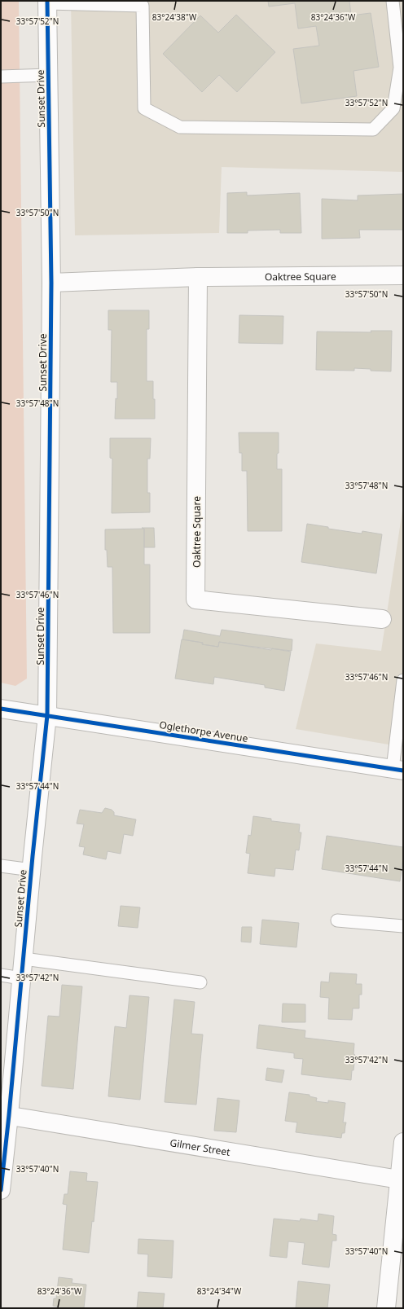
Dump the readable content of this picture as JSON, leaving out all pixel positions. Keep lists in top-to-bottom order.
{
  "streets": {
    "street": [
      "Sunset Drive",
      "Oaktree Square",
      "Oglethorpe Avenue",
      "Gilmer Street"
    ]
  },
  "crossings": [
    ["Sunset Drive", "Oaktree Square"],
    ["Sunset Drive", "Oglethorpe Avenue"],
    ["Sunset Drive", "Gilmer Street"]
  ],
  "coordinates": [
    "83°24'38\"W",
    "83°24'36\"W",
    "33°57'52\"N",
    "33°57'50\"N",
    "33°57'48\"N",
    "33°57'46\"N",
    "33°57'44\"N",
    "33°57'42\"N",
    "33°57'40\"N",
    "83°24'34\"W"
  ]
}
